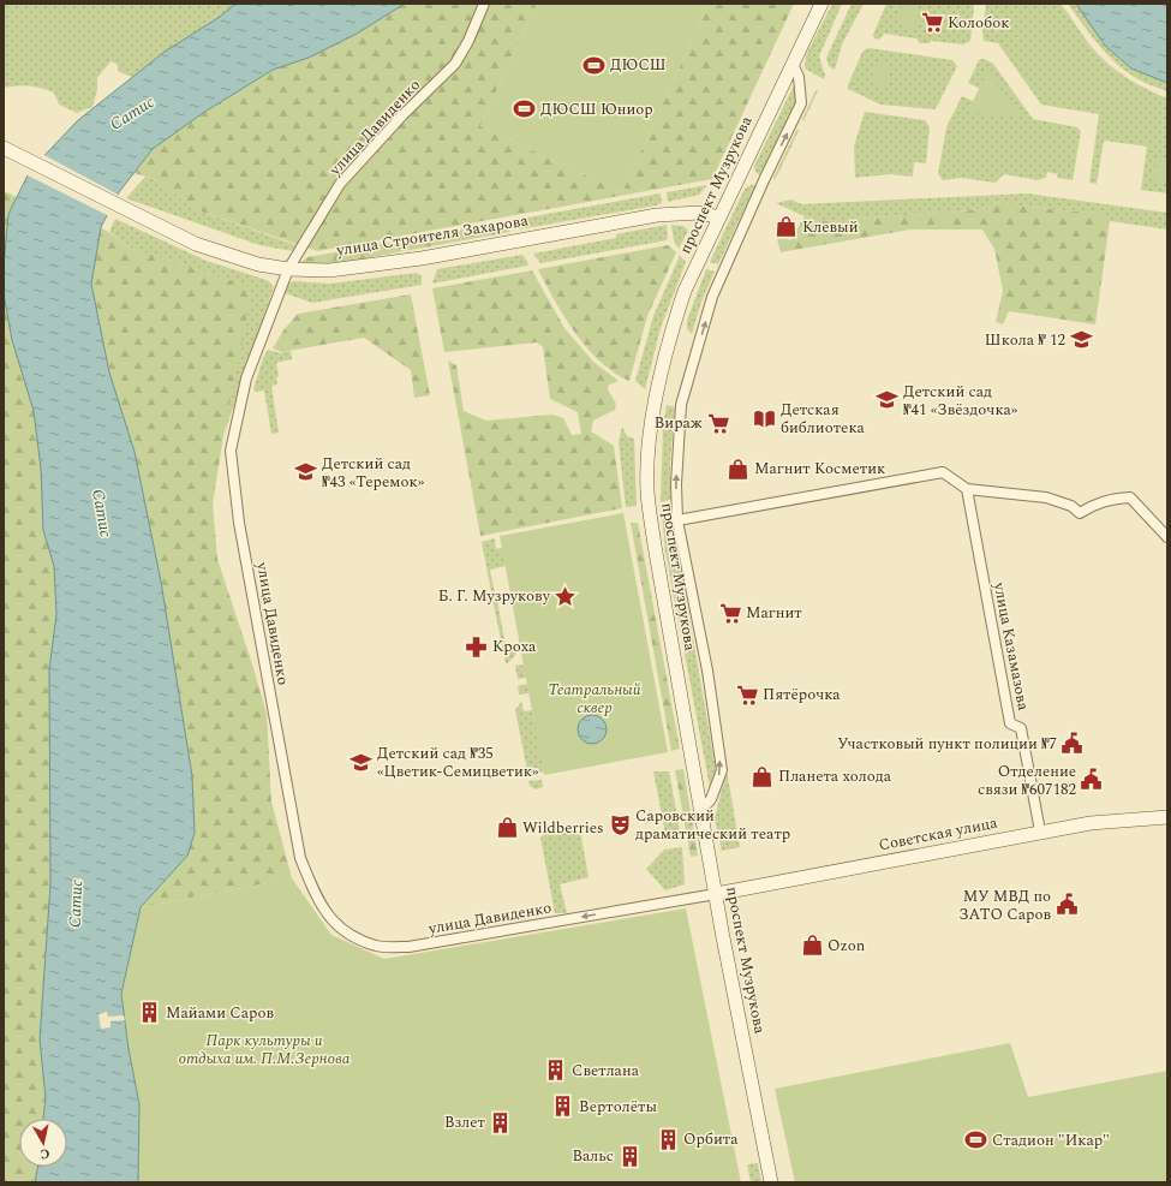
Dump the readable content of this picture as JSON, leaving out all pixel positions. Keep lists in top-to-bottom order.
{
  "streets": {
    "main road": ["проспект Музрукова", "улица Строителя Захарова", "Советская улица"],
    "street": ["улица Давиденко", "улица Казамазова"]
  },
  "crossings": [
    ["улица Давиденко", "проспект Музрукова"],
    ["улица Давиденко", "улица Строителя Захарова"],
    ["улица Давиденко", "Советская улица"],
    ["проспект Музрукова", "улица Строителя Захарова"],
    ["проспект Музрукова", "Советская улица"],
    ["улица Казамазова", "Советская улица"]
  ],
  "water": ["Сатис"],
  "parks": ["Театральный сквер", "Парк культуры и отдыха им. П.М.Зернова"],
  "places": {
    "supermarket": [
      "Колобок",
      "Вираж",
      "Магнит",
      "Пятёрочка"
    ],
    "sports": ["ДЮСШ", "ДЮСШ Юниор", "Стадион \"Икар\""],
    "shop": [
      "Клевый",
      "Магнит Косметик",
      "Планета холода",
      "Wildberries",
      "Ozon"
    ],
    "school or university": [
      "Школа № 12",
      "Детский сад №41 «Звёздочка»",
      "Детский сад №43 «Теремок»",
      "Детский сад №35 «Цветик-Семицветик»"
    ],
    "library": ["Детская библиотека"],
    "place": ["Б. Г. Музрукову"],
    "pharmacy": ["Кроха"],
    "public building": ["Участковый пункт полиции №7", "Отделение связи №607182", "МУ МВД по ЗАТО Саров"],
    "theatre": ["Саровский драматический театр"],
    "building": [
      "Майами Саров",
      "Светлана",
      "Вертолёты",
      "Взлет",
      "Орбита",
      "Вальс"
    ]
  },
  "north": "bottom"
}
